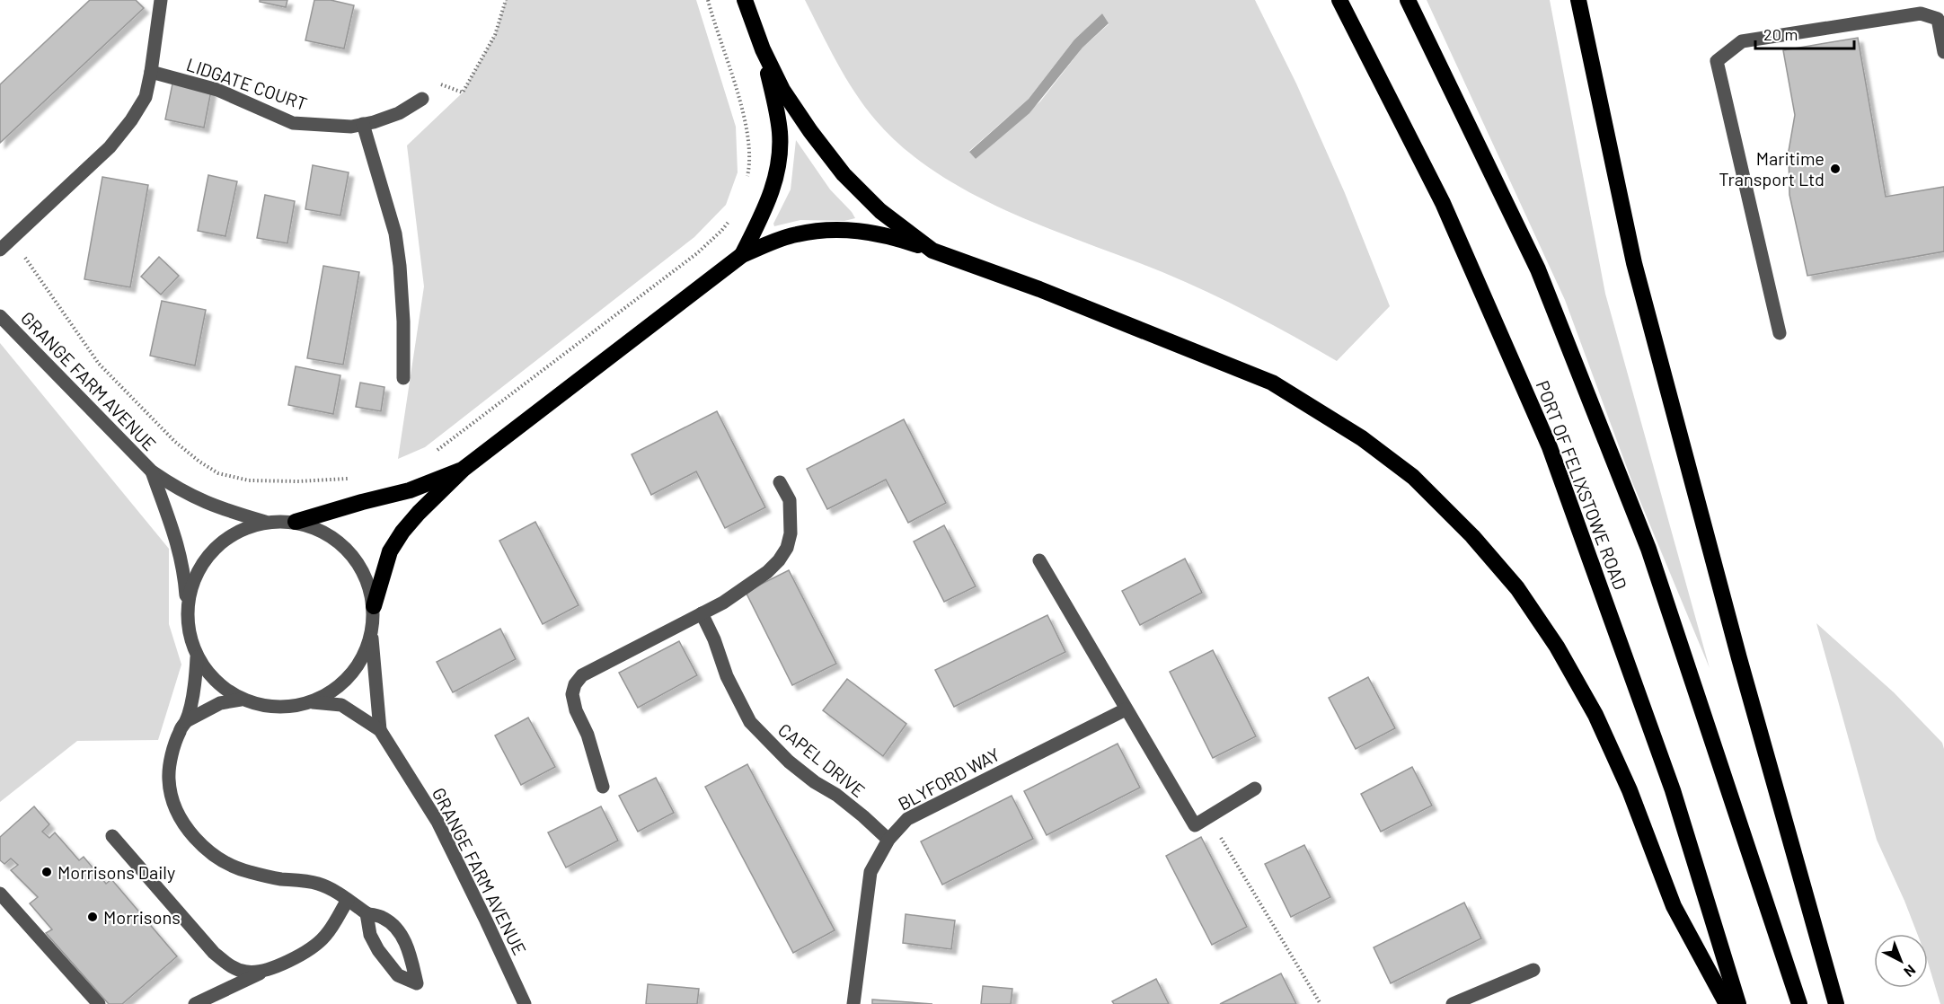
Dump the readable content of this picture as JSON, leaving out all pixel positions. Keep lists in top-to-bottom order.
{
  "streets": {
    "highway": ["PORT OF FELIXSTOWE ROAD"],
    "street": [
      "LIDGATE COURT",
      "GRANGE FARM AVENUE",
      "CAPEL DRIVE",
      "BLYFORD WAY"
    ]
  },
  "crossings": [
    ["CAPEL DRIVE", "BLYFORD WAY"]
  ],
  "places": ["Maritime Transport Ltd", "Morrisons Daily", "Morrisons"],
  "scale_bar": "20 m",
  "north": "bottom right"
}
